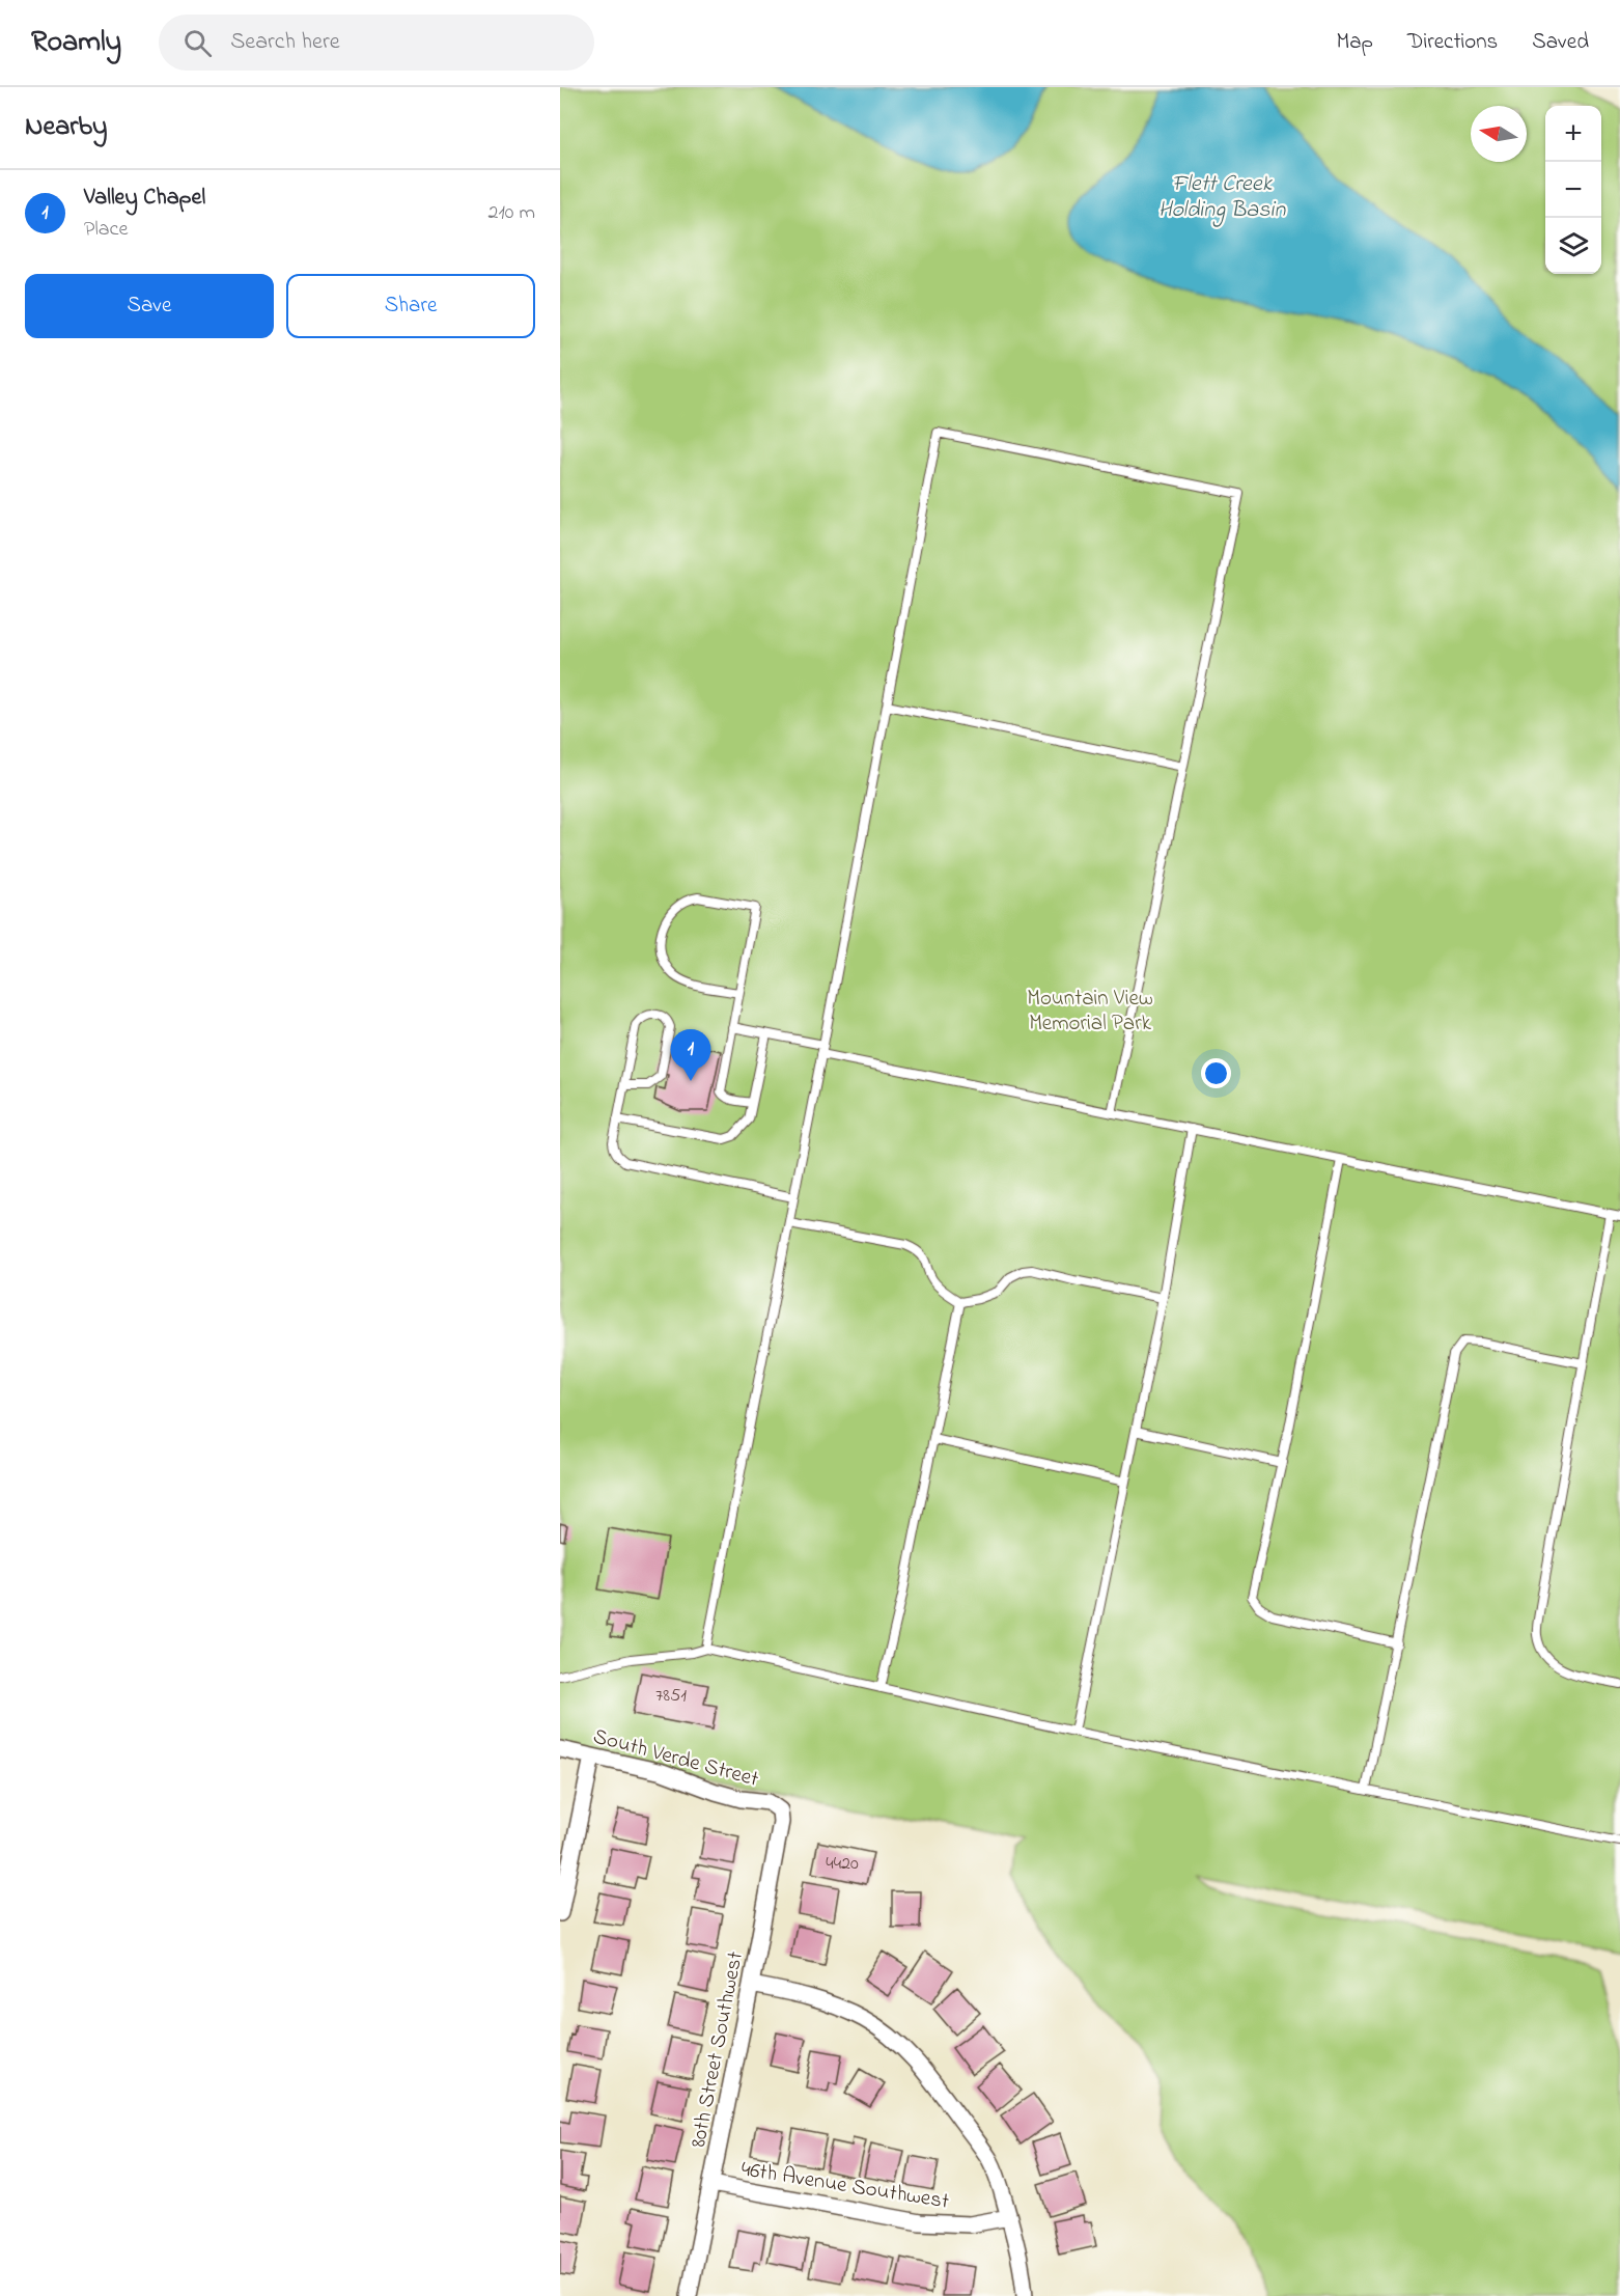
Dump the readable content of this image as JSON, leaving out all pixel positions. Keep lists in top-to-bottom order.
{
  "streets": {
    "street": ["South Verde Street", "80th Street Southwest", "46th Avenue Southwest"]
  },
  "crossings": [
    ["South Verde Street", "80th Street Southwest"],
    ["80th Street Southwest", "46th Avenue Southwest"]
  ],
  "water": ["Flett Creek Holding Basin"],
  "parks": ["Mountain View Memorial Park"],
  "house_numbers": ["7851", "4420"],
  "north": "left",
  "page": {
    "header": "Roamly",
    "search": "Search here",
    "nav": ["Map", "Directions", "Saved"],
    "heading": "Nearby",
    "map_buttons": ["+", "−"],
    "list": [
      {
        "mark": "1",
        "name": "Valley Chapel",
        "note": "Place",
        "value": "210 m"
      }
    ],
    "buttons": ["Save", "Share"],
    "pins": "1"
  }
}
